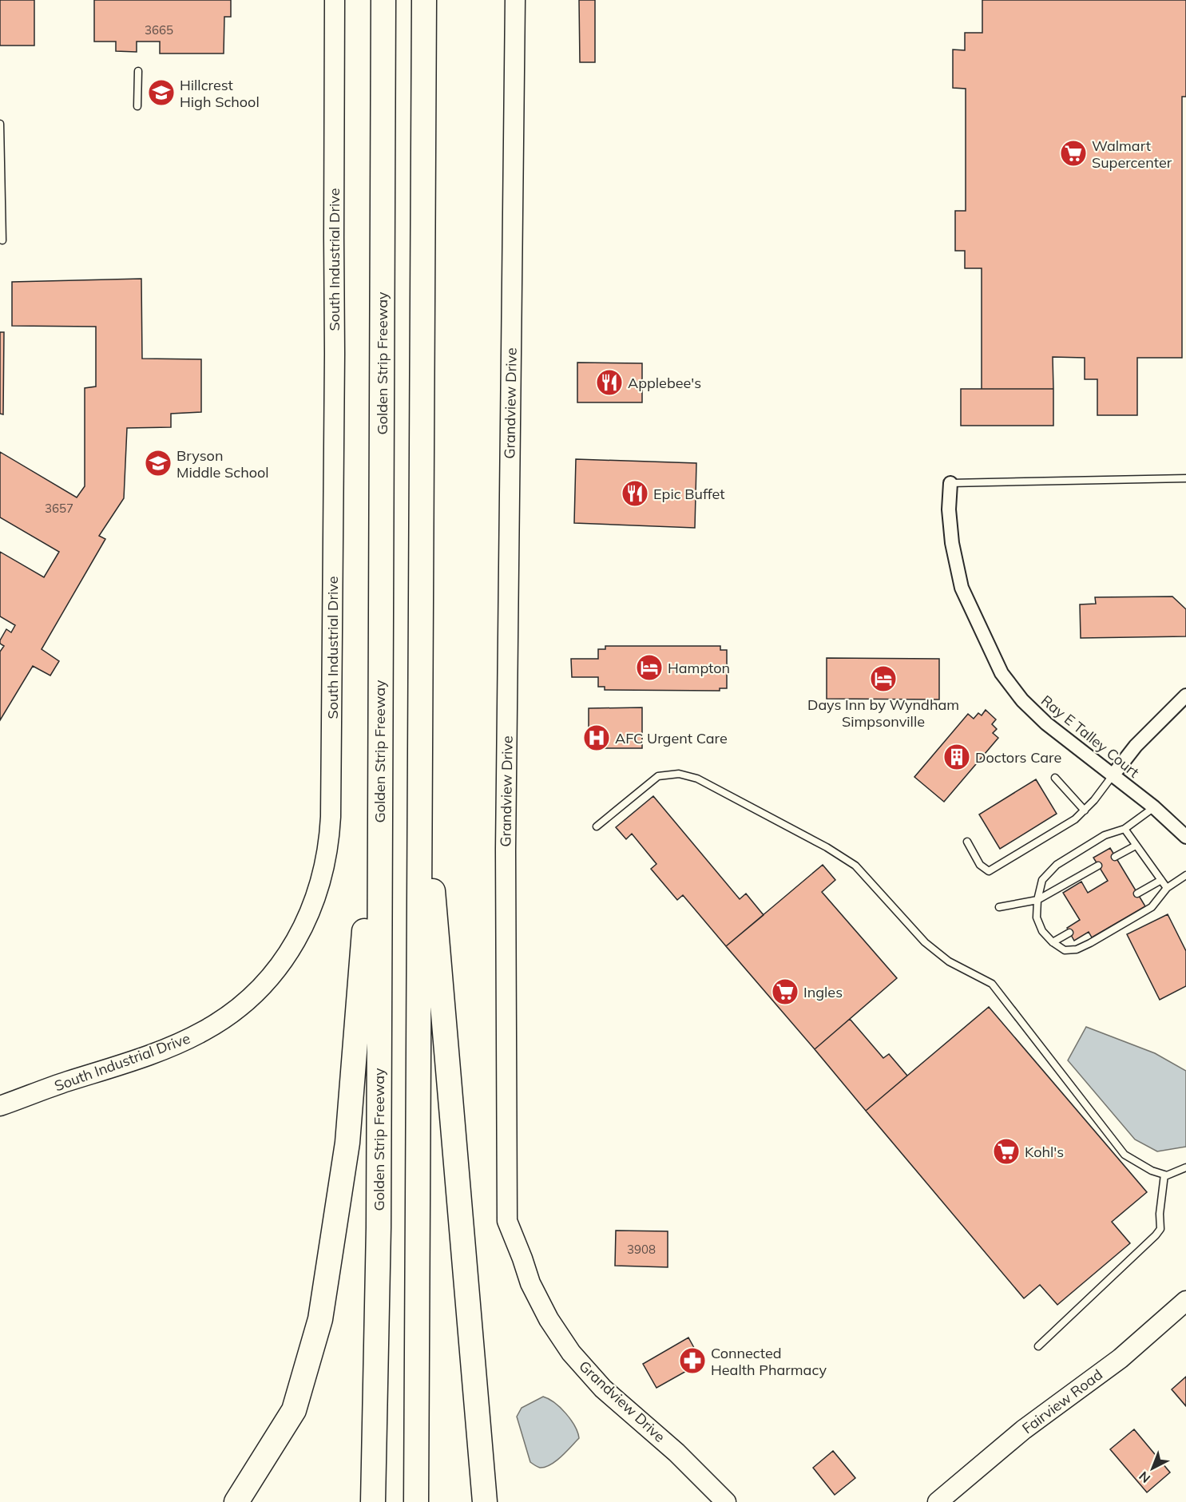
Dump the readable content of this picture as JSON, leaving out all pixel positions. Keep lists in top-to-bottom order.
{
  "streets": {
    "highway": ["Golden Strip Freeway"],
    "main road": ["South Industrial Drive", "Grandview Drive", "Fairview Road"],
    "street": ["Ray E Talley Court"]
  },
  "places": {
    "school or university": ["Hillcrest High School", "Bryson Middle School"],
    "supermarket": ["Walmart Supercenter", "Ingles", "Kohl's"],
    "restaurant": ["Applebee's", "Epic Buffet"],
    "hotel": ["Hampton", "Days Inn by Wyndham Simpsonville"],
    "hospital": ["AFC Urgent Care"],
    "building": ["Doctors Care"],
    "pharmacy": ["Connected Health Pharmacy"]
  },
  "house_numbers": ["3665", "3657", "3908"],
  "north": "bottom left"
}
